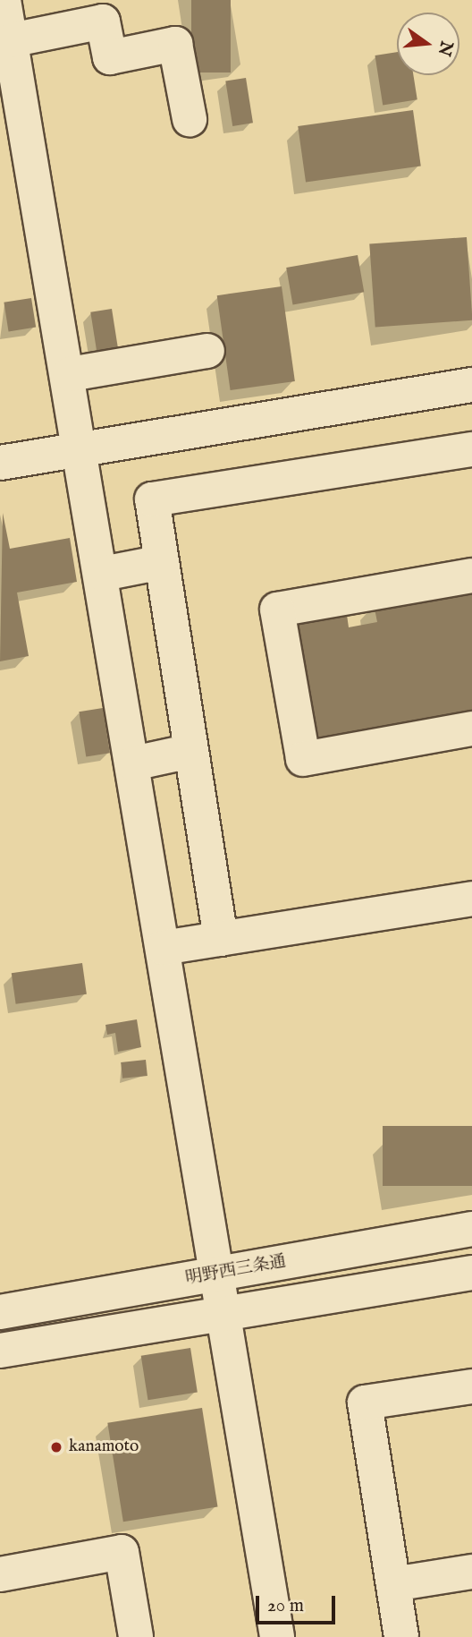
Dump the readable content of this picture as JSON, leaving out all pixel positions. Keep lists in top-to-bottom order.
{
  "streets": {
    "street": ["明野西三条通"]
  },
  "places": ["kanamoto"],
  "scale_bar": "20 m",
  "north": "right"
}
